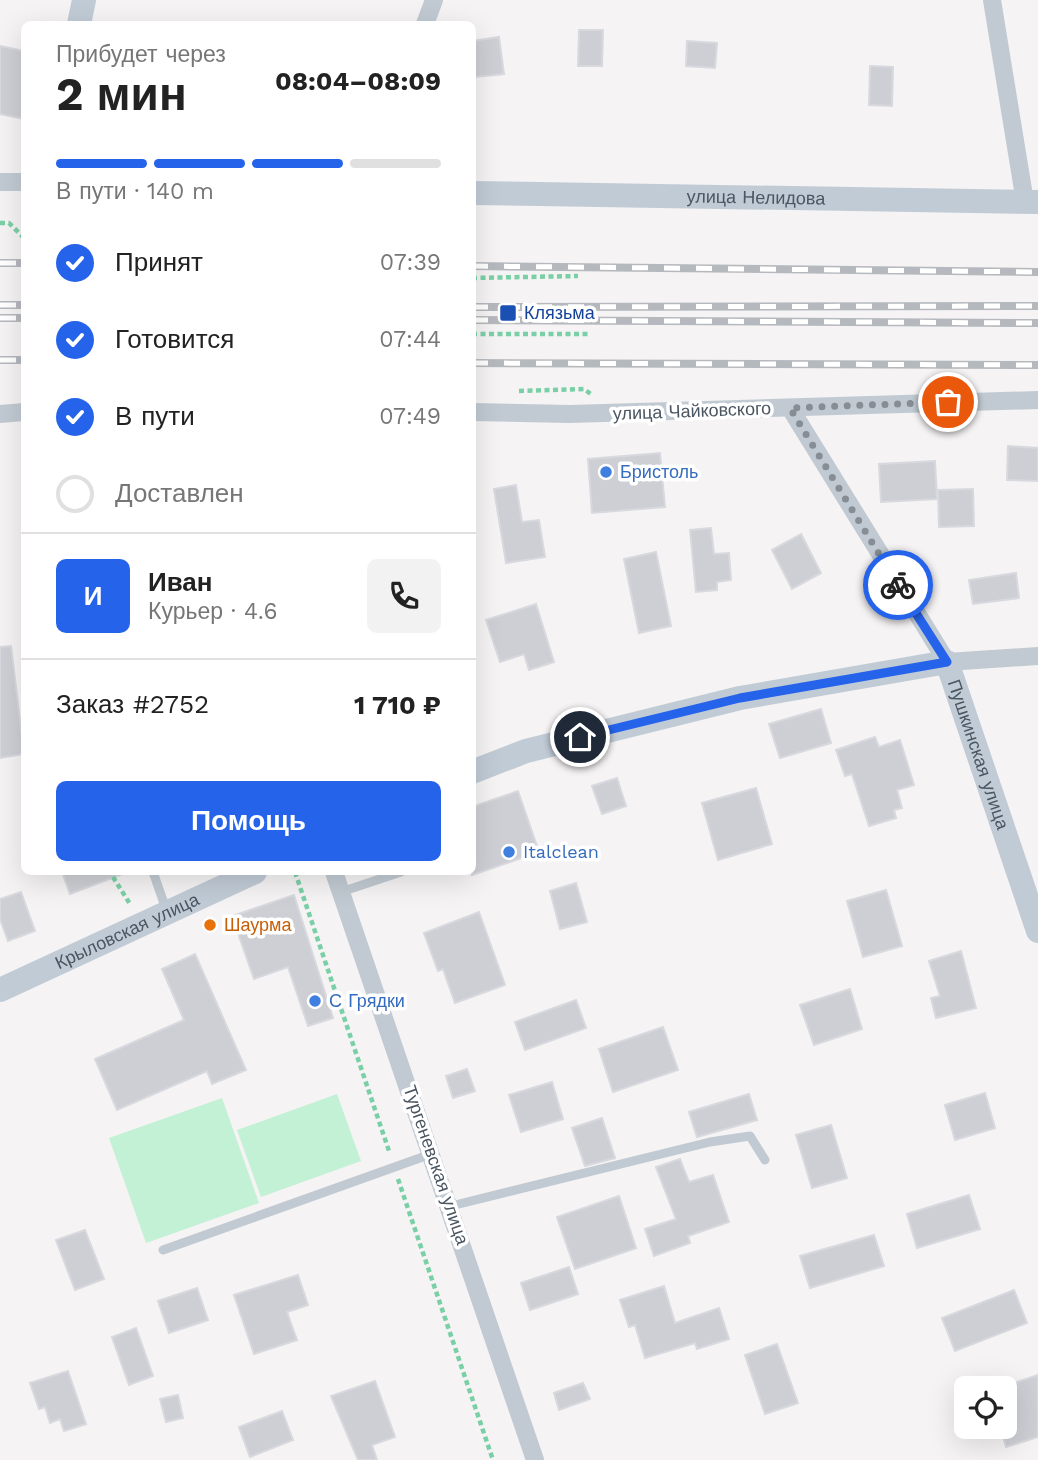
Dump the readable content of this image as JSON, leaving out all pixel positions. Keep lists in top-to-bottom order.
{
  "streets": {
    "street": [
      "улица Нелидова",
      "улица Чайковского",
      "Пушкинская улица",
      "Крыловская улица",
      "Тургеневская улица"
    ]
  },
  "crossings": [
    ["улица Чайковского", "Пушкинская улица"]
  ],
  "places": {
    "transit": ["Клязьма"],
    "other": [
      "Бристоль",
      "Italclean",
      "Шаурма",
      "С Грядки"
    ]
  },
  "page": {
    "heading": ["2 мин", "Прибудет через", "08:04–08:09"],
    "panel": [
      "Иван",
      "Курьер · 4.6",
      "Заказ #2752",
      "1 710 ₽"
    ],
    "bar": "В пути · 140 m",
    "list": [
      ["Принят", "07:39"],
      ["Готовится", "07:44"],
      ["В пути", "07:49"],
      "Доставлен"
    ],
    "round": "И",
    "buttons": "Помощь"
  }
}
